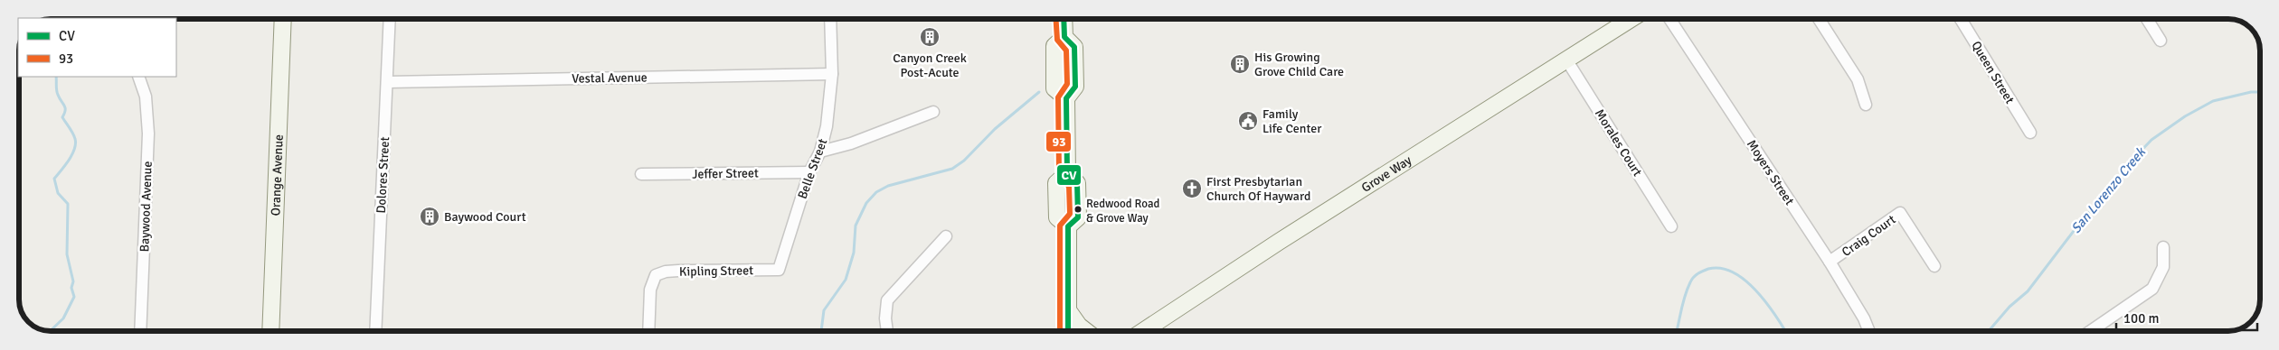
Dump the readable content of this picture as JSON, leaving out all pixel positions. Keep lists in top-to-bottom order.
{
  "streets": {
    "main road": ["Grove Way", "Orange Avenue"],
    "street": [
      "Queen Street",
      "Vestal Avenue",
      "Morales Court",
      "Belle Street",
      "Moyers Street",
      "Jeffer Street",
      "Dolores Street",
      "Baywood Avenue",
      "Craig Court",
      "Kipling Street"
    ]
  },
  "crossings": [
    ["Vestal Avenue", "Belle Street"],
    ["Vestal Avenue", "Dolores Street"],
    ["Morales Court", "Grove Way"],
    ["Belle Street", "Jeffer Street"],
    ["Belle Street", "Kipling Street"],
    ["Moyers Street", "Craig Court"]
  ],
  "water": ["San Lorenzo Creek"],
  "places": {
    "building": ["Canyon Creek Post-Acute", "His Growing Grove Child Care", "Baywood Court"],
    "public building": ["Family Life Center"],
    "church": ["First Presbytarian Church Of Hayward"],
    "other": ["Redwood Road & Grove Way"]
  },
  "lines": ["transit line 93", "transit line CV"],
  "legend": ["CV", "93"],
  "scale_bar": "100 m"
}
